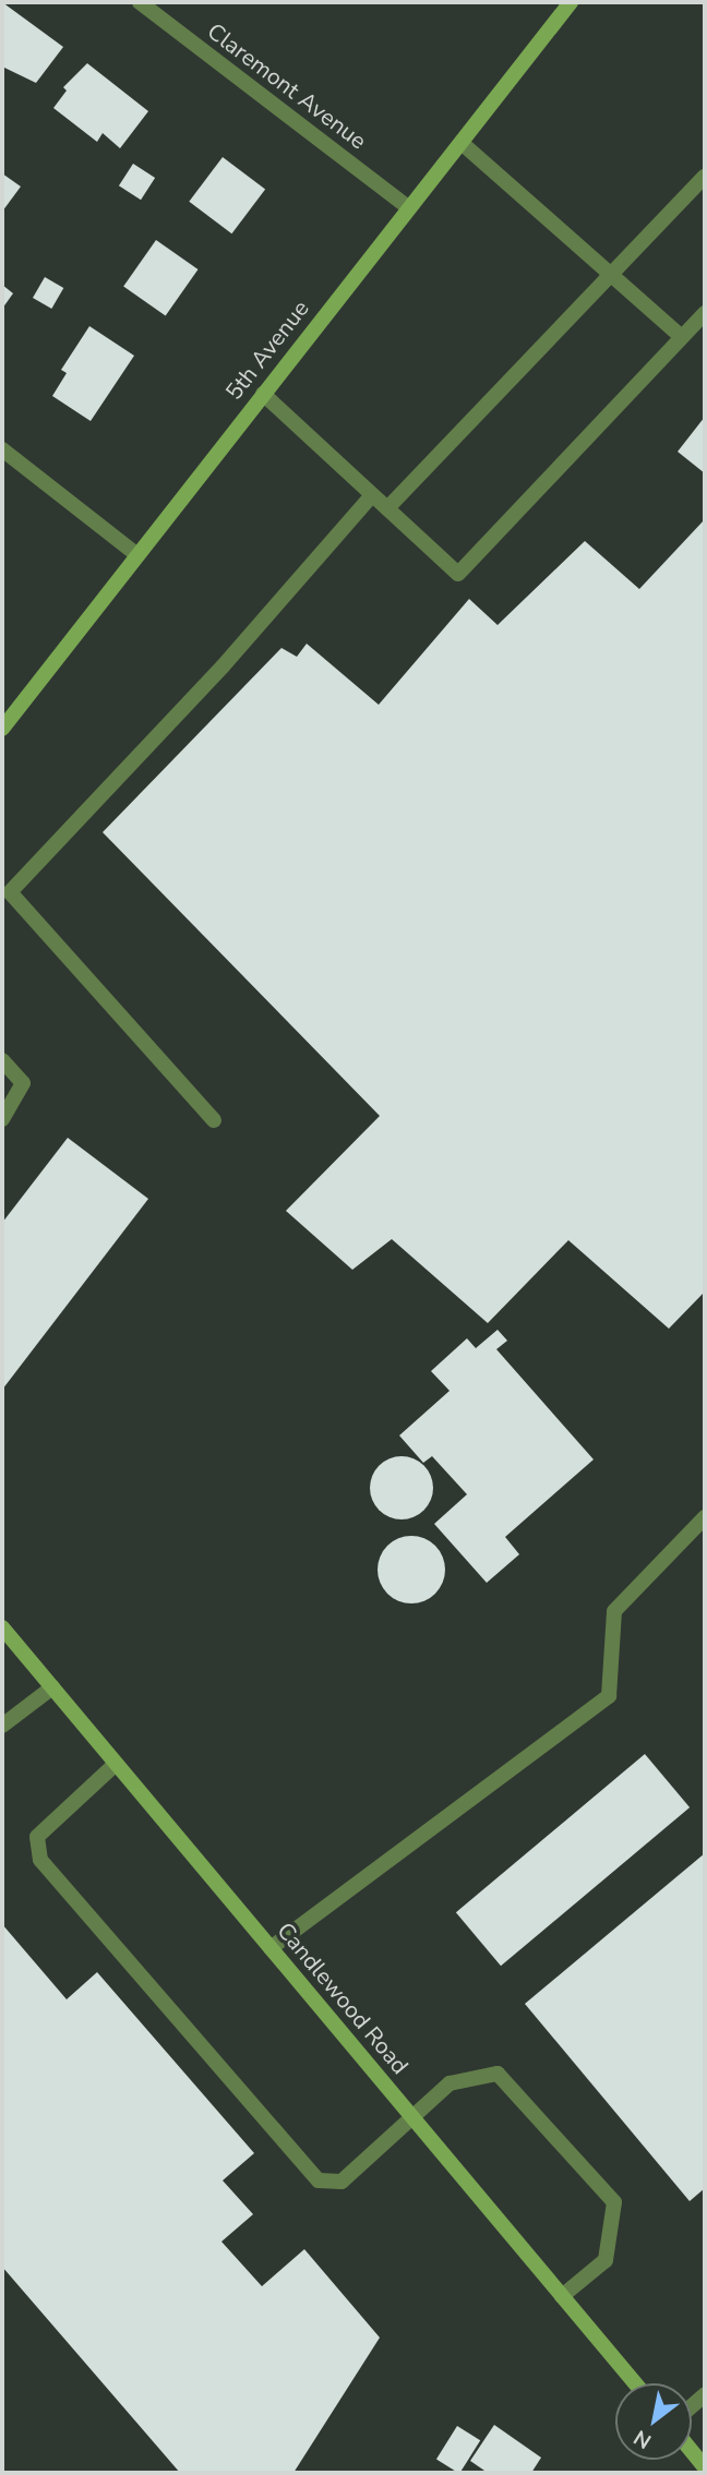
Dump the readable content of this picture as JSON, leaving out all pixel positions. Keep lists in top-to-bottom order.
{
  "streets": {
    "street": ["Claremont Avenue", "5th Avenue", "Candlewood Road"]
  },
  "crossings": [
    ["Claremont Avenue", "5th Avenue"]
  ],
  "north": "bottom left"
}
